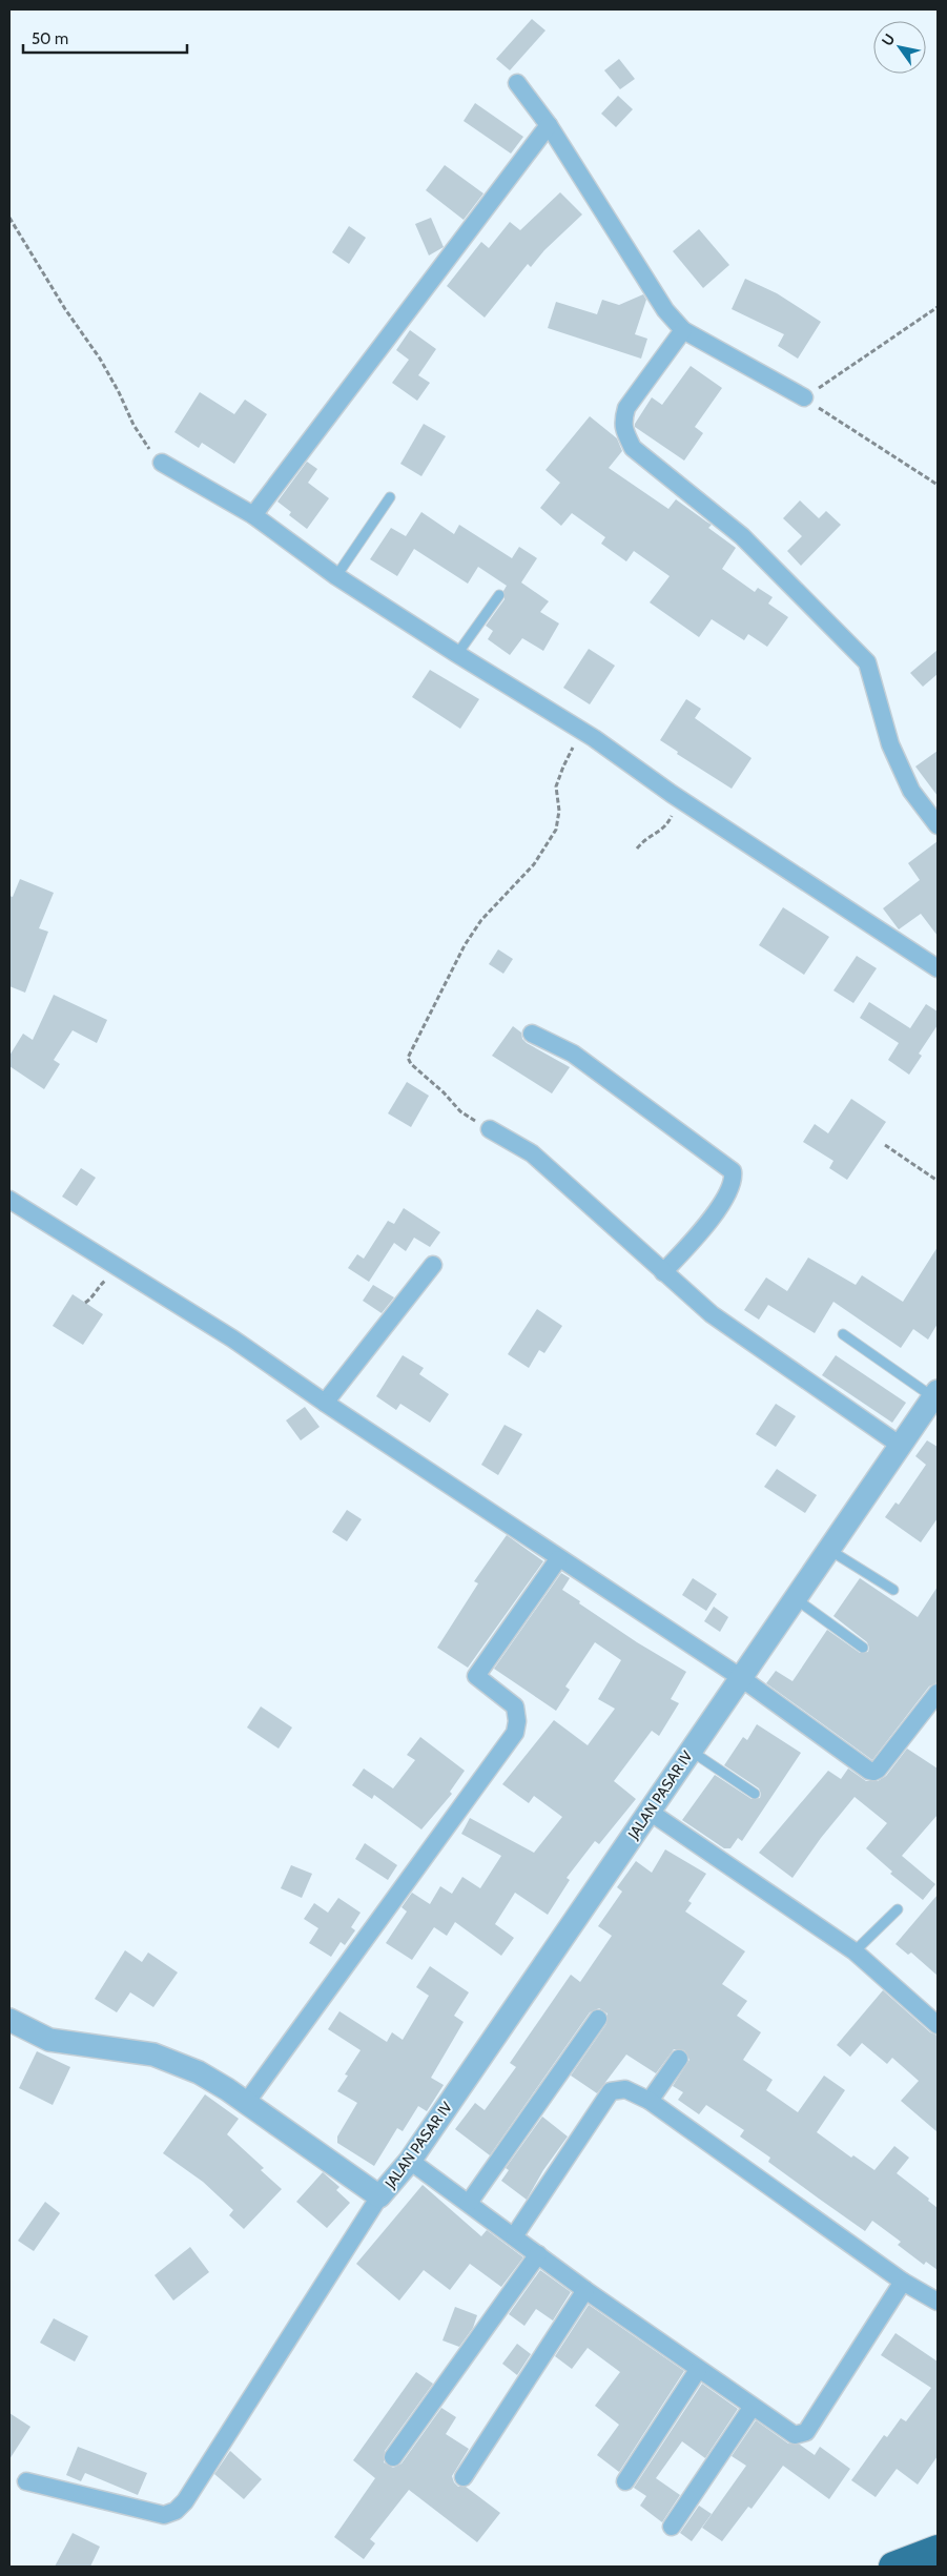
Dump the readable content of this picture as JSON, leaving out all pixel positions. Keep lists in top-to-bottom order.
{
  "streets": {
    "street": ["JALAN PASAR IV"]
  },
  "scale_bar": "50 m",
  "north": "top left"
}
